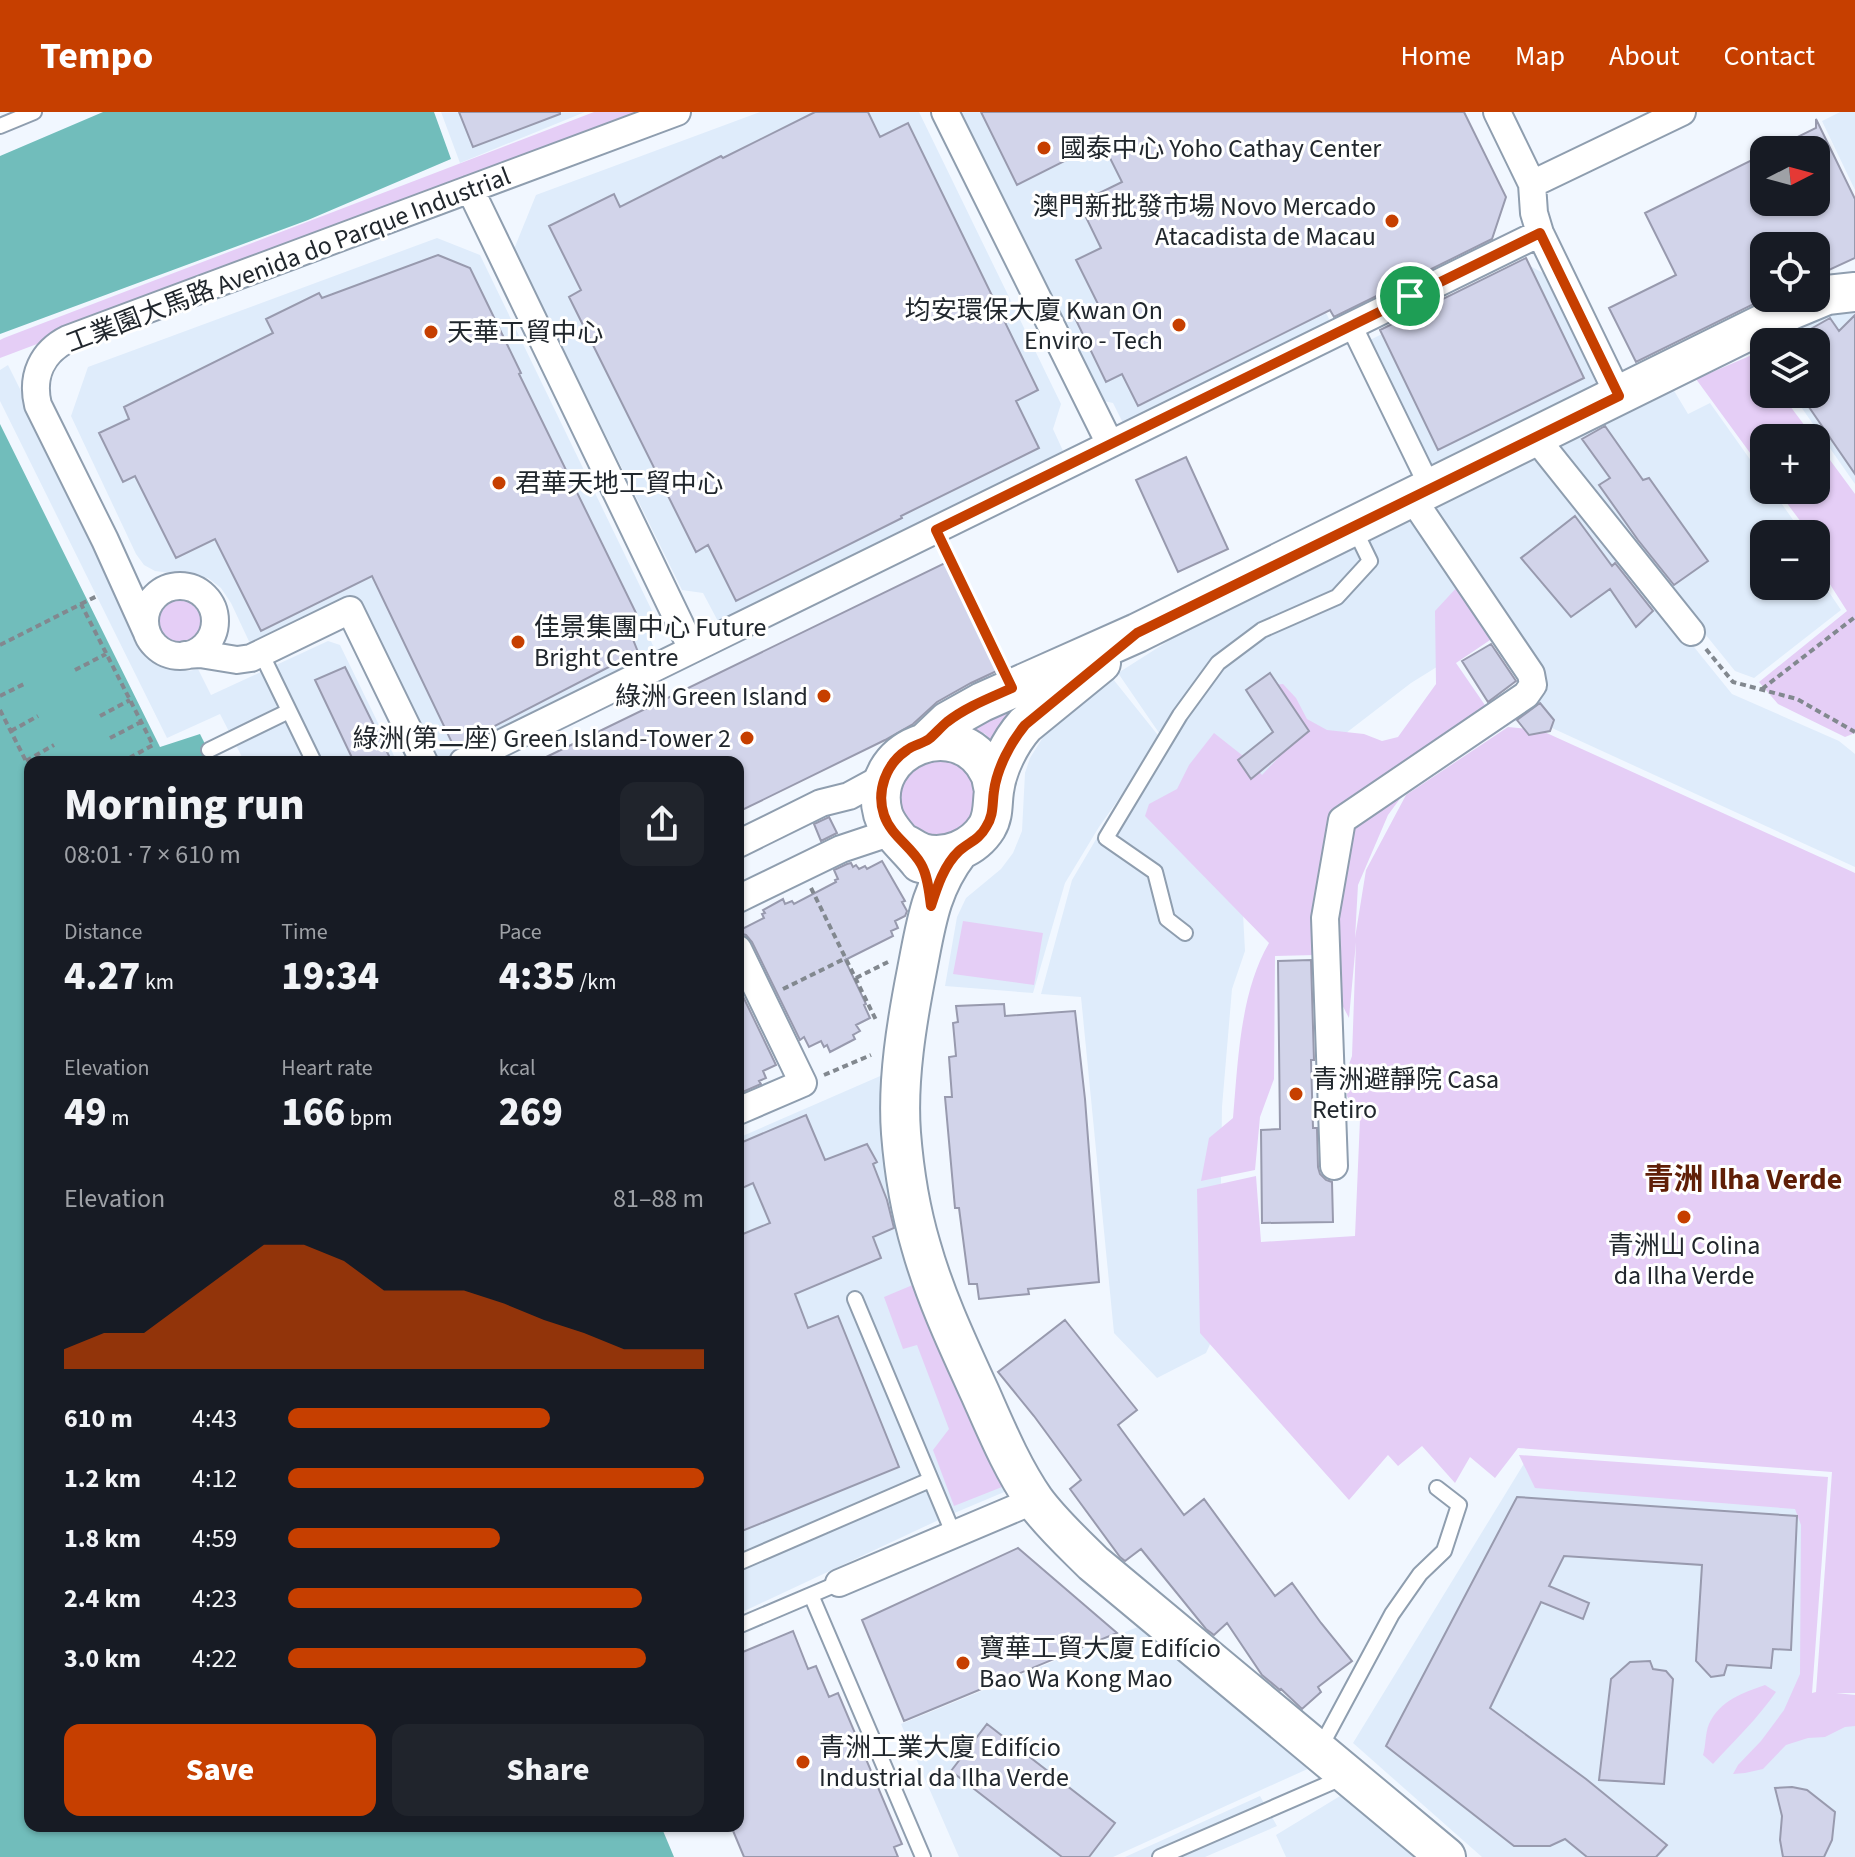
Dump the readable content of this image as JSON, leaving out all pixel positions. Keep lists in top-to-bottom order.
{
  "streets": {
    "street": ["工業園大馬路 Avenida do Parque Industrial"]
  },
  "districts": ["青洲 Ilha Verde"],
  "places": [
    "國泰中心 Yoho Cathay Center",
    "澳門新批發市場 Novo Mercado Atacadista de Macau",
    "均安環保大廈 Kwan On Enviro - Tech",
    "天華工貿中心",
    "君華天地工貿中心",
    "佳景集團中心 Future Bright Centre",
    "綠洲 Green Island",
    "綠洲(第二座) Green Island-Tower 2",
    "青洲避靜院 Casa Retiro",
    "青洲山 Colina da Ilha Verde",
    "寶華工貿大廈 Edifício Bao Wa Kong Mao",
    "青洲工業大廈 Edifício Industrial da Ilha Verde"
  ],
  "north": "right",
  "page": {
    "header": "Tempo",
    "nav": [
      "Home",
      "Map",
      "About",
      "Contact"
    ],
    "map_buttons": ["+", "−"],
    "heading": ["Morning run", "08:01 · 7 × 610 m"],
    "stats": [
      ["Distance", "4.27 km"],
      ["Time", "19:34"],
      ["Pace", "4:35 /km"],
      ["Elevation", "49 m"],
      ["Heart rate", "166 bpm"],
      ["kcal", "269"]
    ],
    "chart": ["Elevation", "81–88 m"],
    "list": [
      {
        "name": "610 m",
        "note": "4:43"
      },
      {
        "name": "1.2 km",
        "note": "4:12"
      },
      {
        "name": "1.8 km",
        "note": "4:59"
      },
      {
        "name": "2.4 km",
        "note": "4:23"
      },
      {
        "name": "3.0 km",
        "note": "4:22"
      }
    ],
    "buttons": ["Save", "Share"]
  }
}
